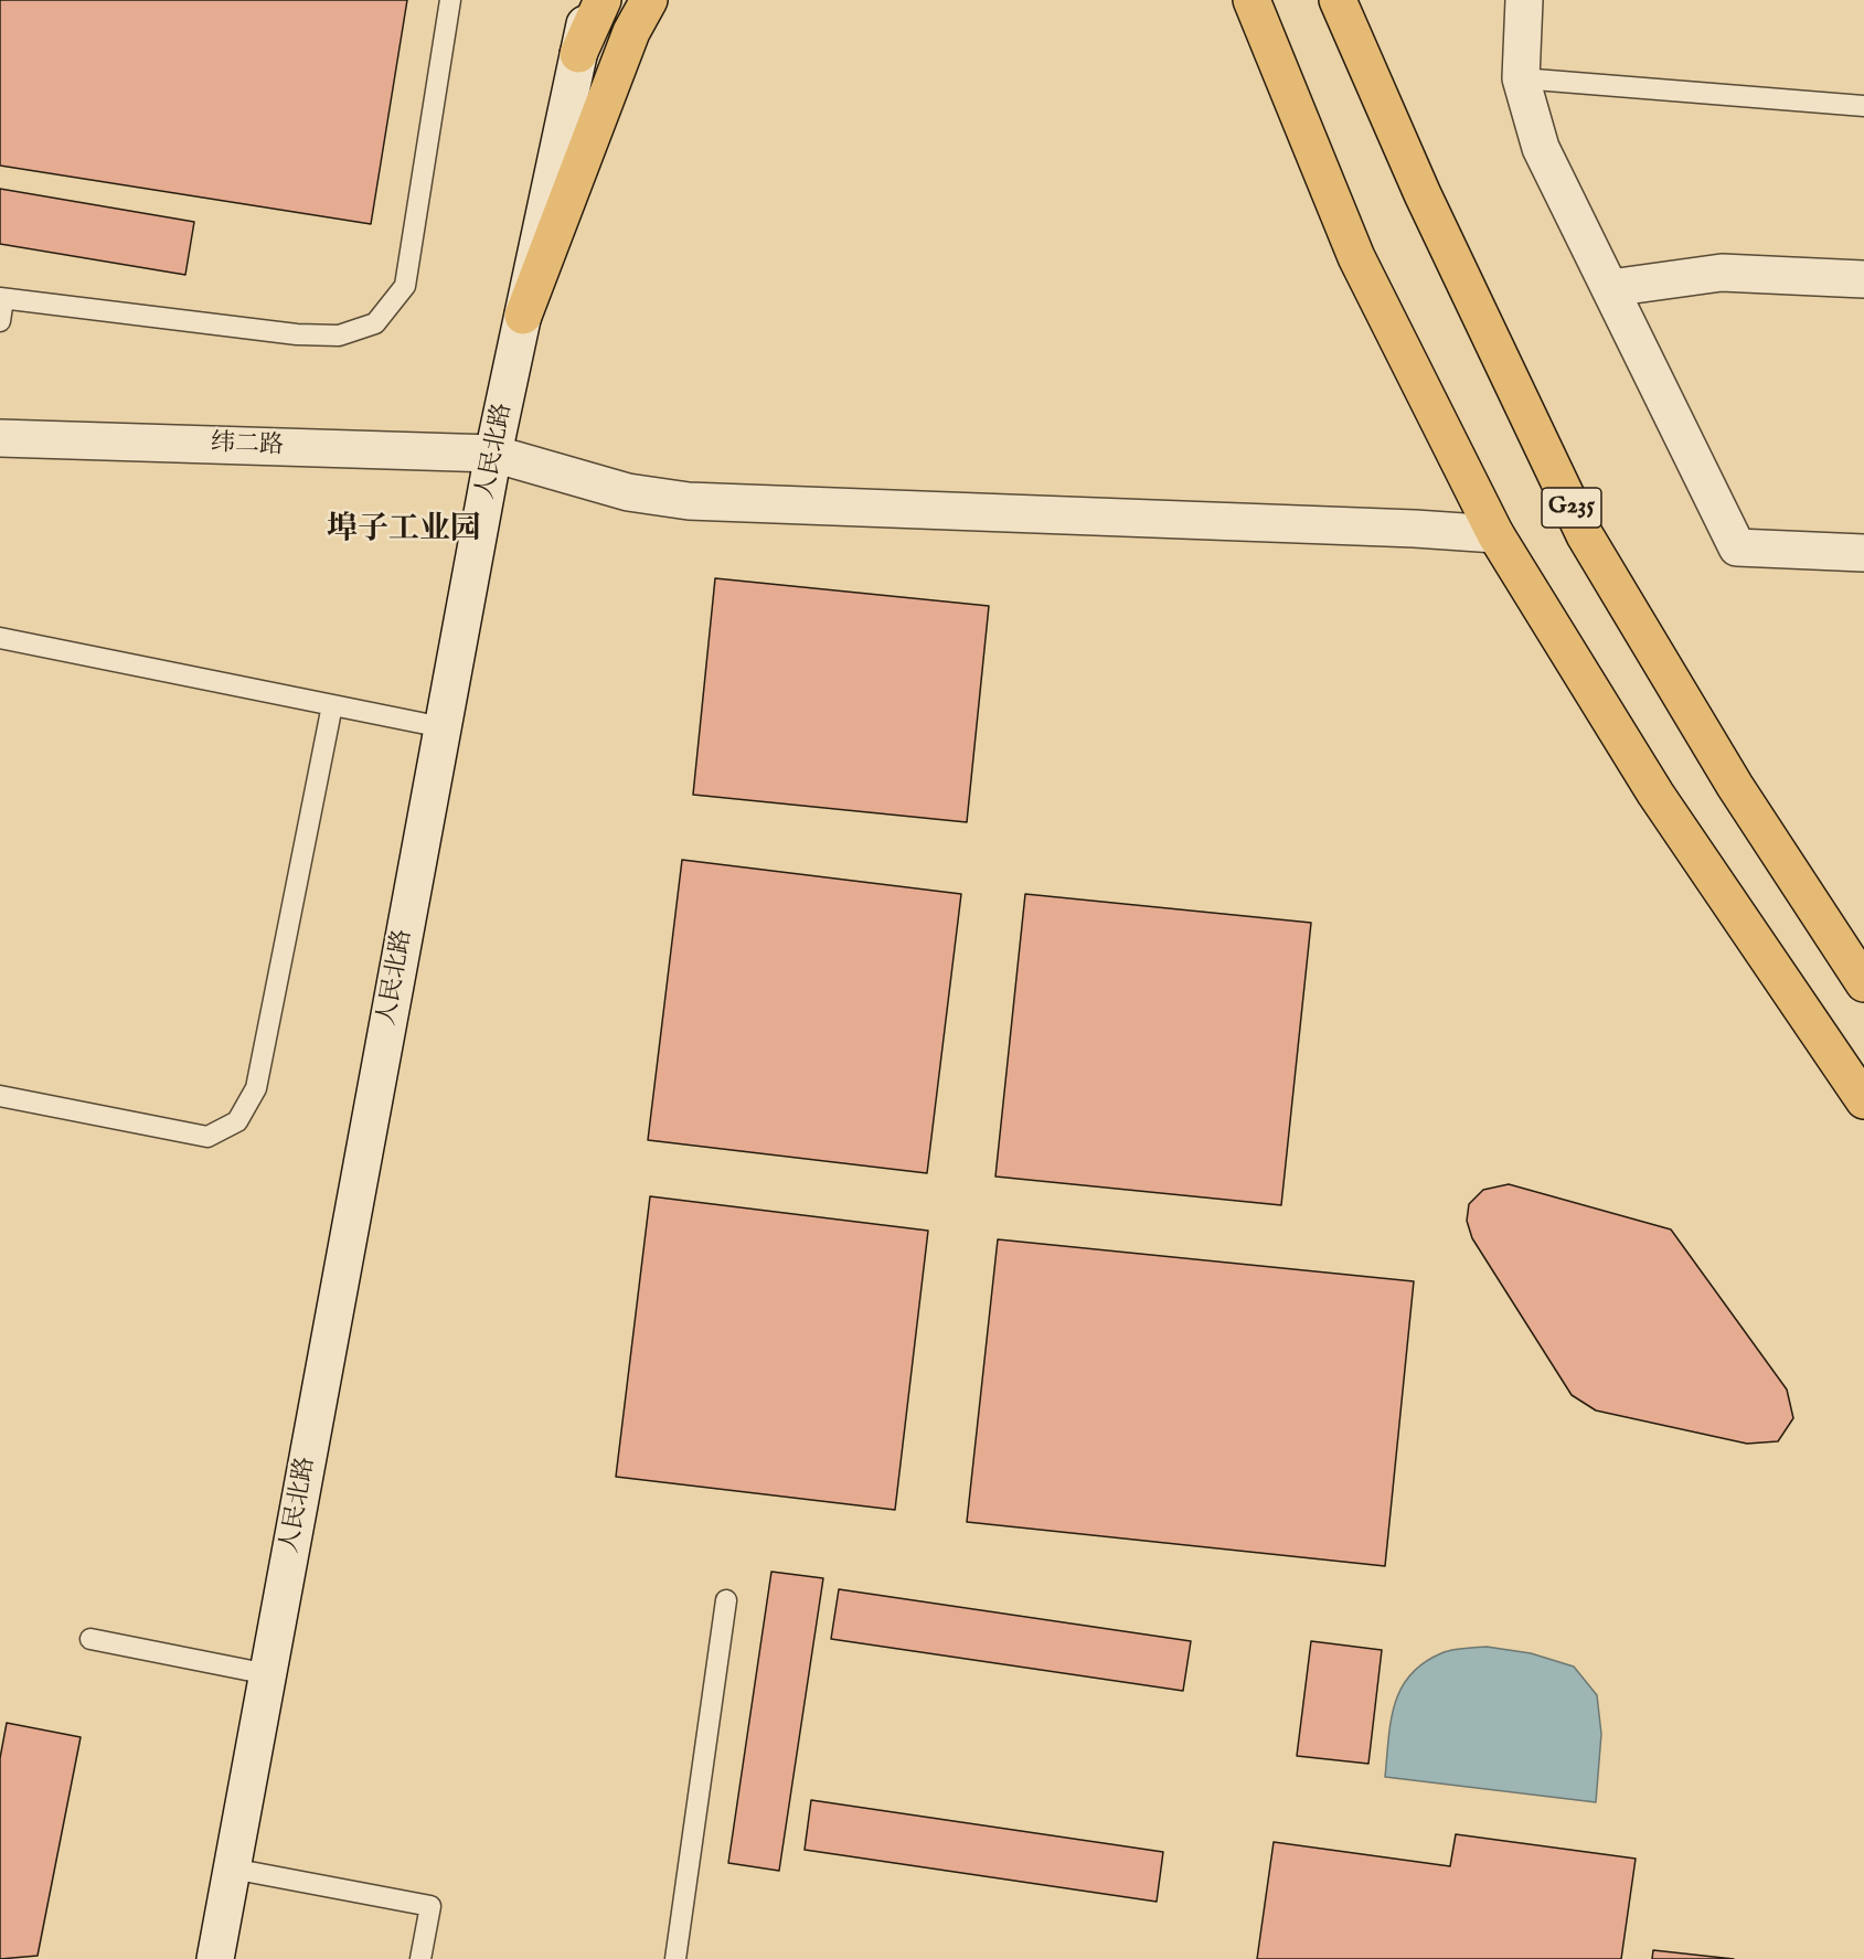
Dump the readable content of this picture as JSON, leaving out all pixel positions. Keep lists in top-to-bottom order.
{
  "streets": {
    "highway": ["G235"],
    "street": ["纬二路", "人民北路"]
  },
  "crossings": [
    ["纬二路", "人民北路"]
  ],
  "districts": ["埠子工业园"]
}
